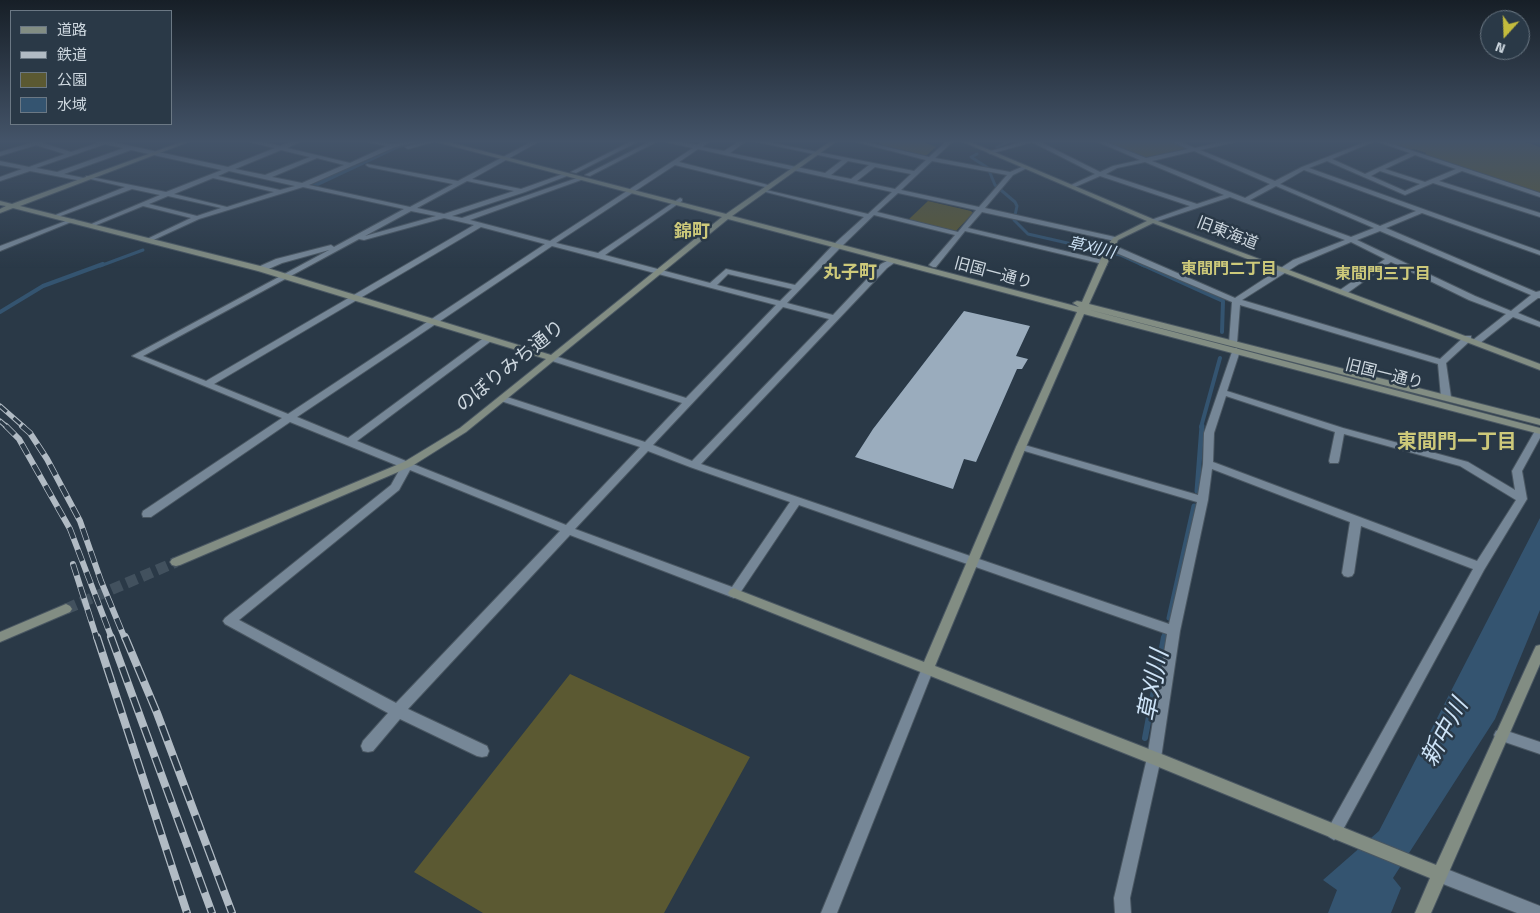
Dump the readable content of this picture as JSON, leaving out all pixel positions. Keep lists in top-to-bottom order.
{
  "streets": {
    "street": ["旧東海道", "旧国一通り", "のぼりみち通り"]
  },
  "crossings": [
    ["旧国一通り", "のぼりみち通り"]
  ],
  "districts": [
    "錦町",
    "東間門二丁目",
    "丸子町",
    "東間門三丁目",
    "東間門一丁目"
  ],
  "water": ["草刈川", "新中川"],
  "legend": [
    "道路",
    "鉄道",
    "公園",
    "水域"
  ],
  "north": "bottom"
}
